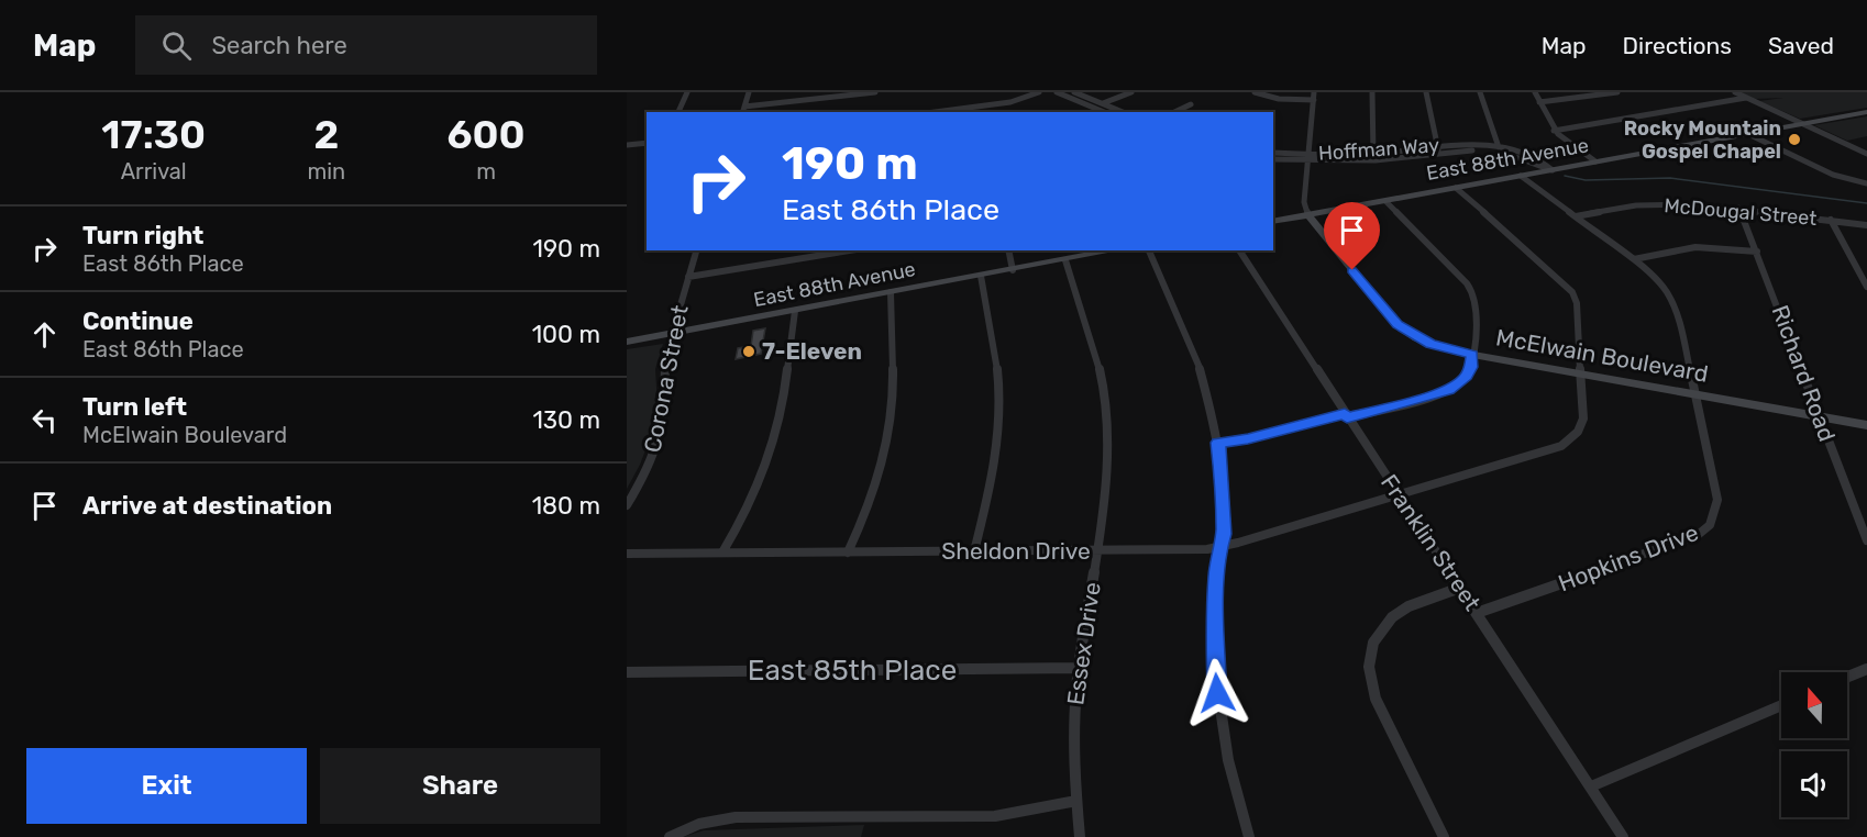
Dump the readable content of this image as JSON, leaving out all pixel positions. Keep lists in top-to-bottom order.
{
  "streets": {
    "main road": ["East 88th Avenue", "McElwain Boulevard"],
    "street": [
      "Hoffman Way",
      "McDougal Street",
      "Richard Road",
      "Corona Street",
      "Franklin Street",
      "Sheldon Drive",
      "Hopkins Drive",
      "Essex Drive",
      "East 85th Place"
    ]
  },
  "crossings": [
    ["Hoffman Way", "East 88th Avenue"],
    ["East 88th Avenue", "McElwain Boulevard"],
    ["East 88th Avenue", "Corona Street"],
    ["East 88th Avenue", "Sheldon Drive"],
    ["East 88th Avenue", "Hopkins Drive"],
    ["East 88th Avenue", "Essex Drive"],
    ["McDougal Street", "Richard Road"],
    ["McDougal Street", "Hopkins Drive"],
    ["McElwain Boulevard", "Richard Road"],
    ["McElwain Boulevard", "Sheldon Drive"],
    ["McElwain Boulevard", "Hopkins Drive"],
    ["Franklin Street", "Sheldon Drive"],
    ["Franklin Street", "Hopkins Drive"],
    ["Sheldon Drive", "Essex Drive"],
    ["Essex Drive", "East 85th Place"]
  ],
  "places": ["Rocky Mountain Gospel Chapel", "7-Eleven"],
  "north": "top",
  "page": {
    "header": "Map",
    "search": "Search here",
    "nav": ["Map", "Directions", "Saved"],
    "eta": [
      "17:30",
      "Arrival",
      "2",
      "min",
      "600",
      "m"
    ],
    "turn": ["190 m", "East 86th Place"],
    "list": [
      {
        "name": "Turn right",
        "note": "East 86th Place",
        "value": "190 m"
      },
      {
        "name": "Continue",
        "note": "East 86th Place",
        "value": "100 m"
      },
      {
        "name": "Turn left",
        "note": "McElwain Boulevard",
        "value": "130 m"
      },
      {
        "name": "Arrive at destination",
        "value": "180 m"
      }
    ],
    "buttons": ["Exit", "Share"]
  }
}
